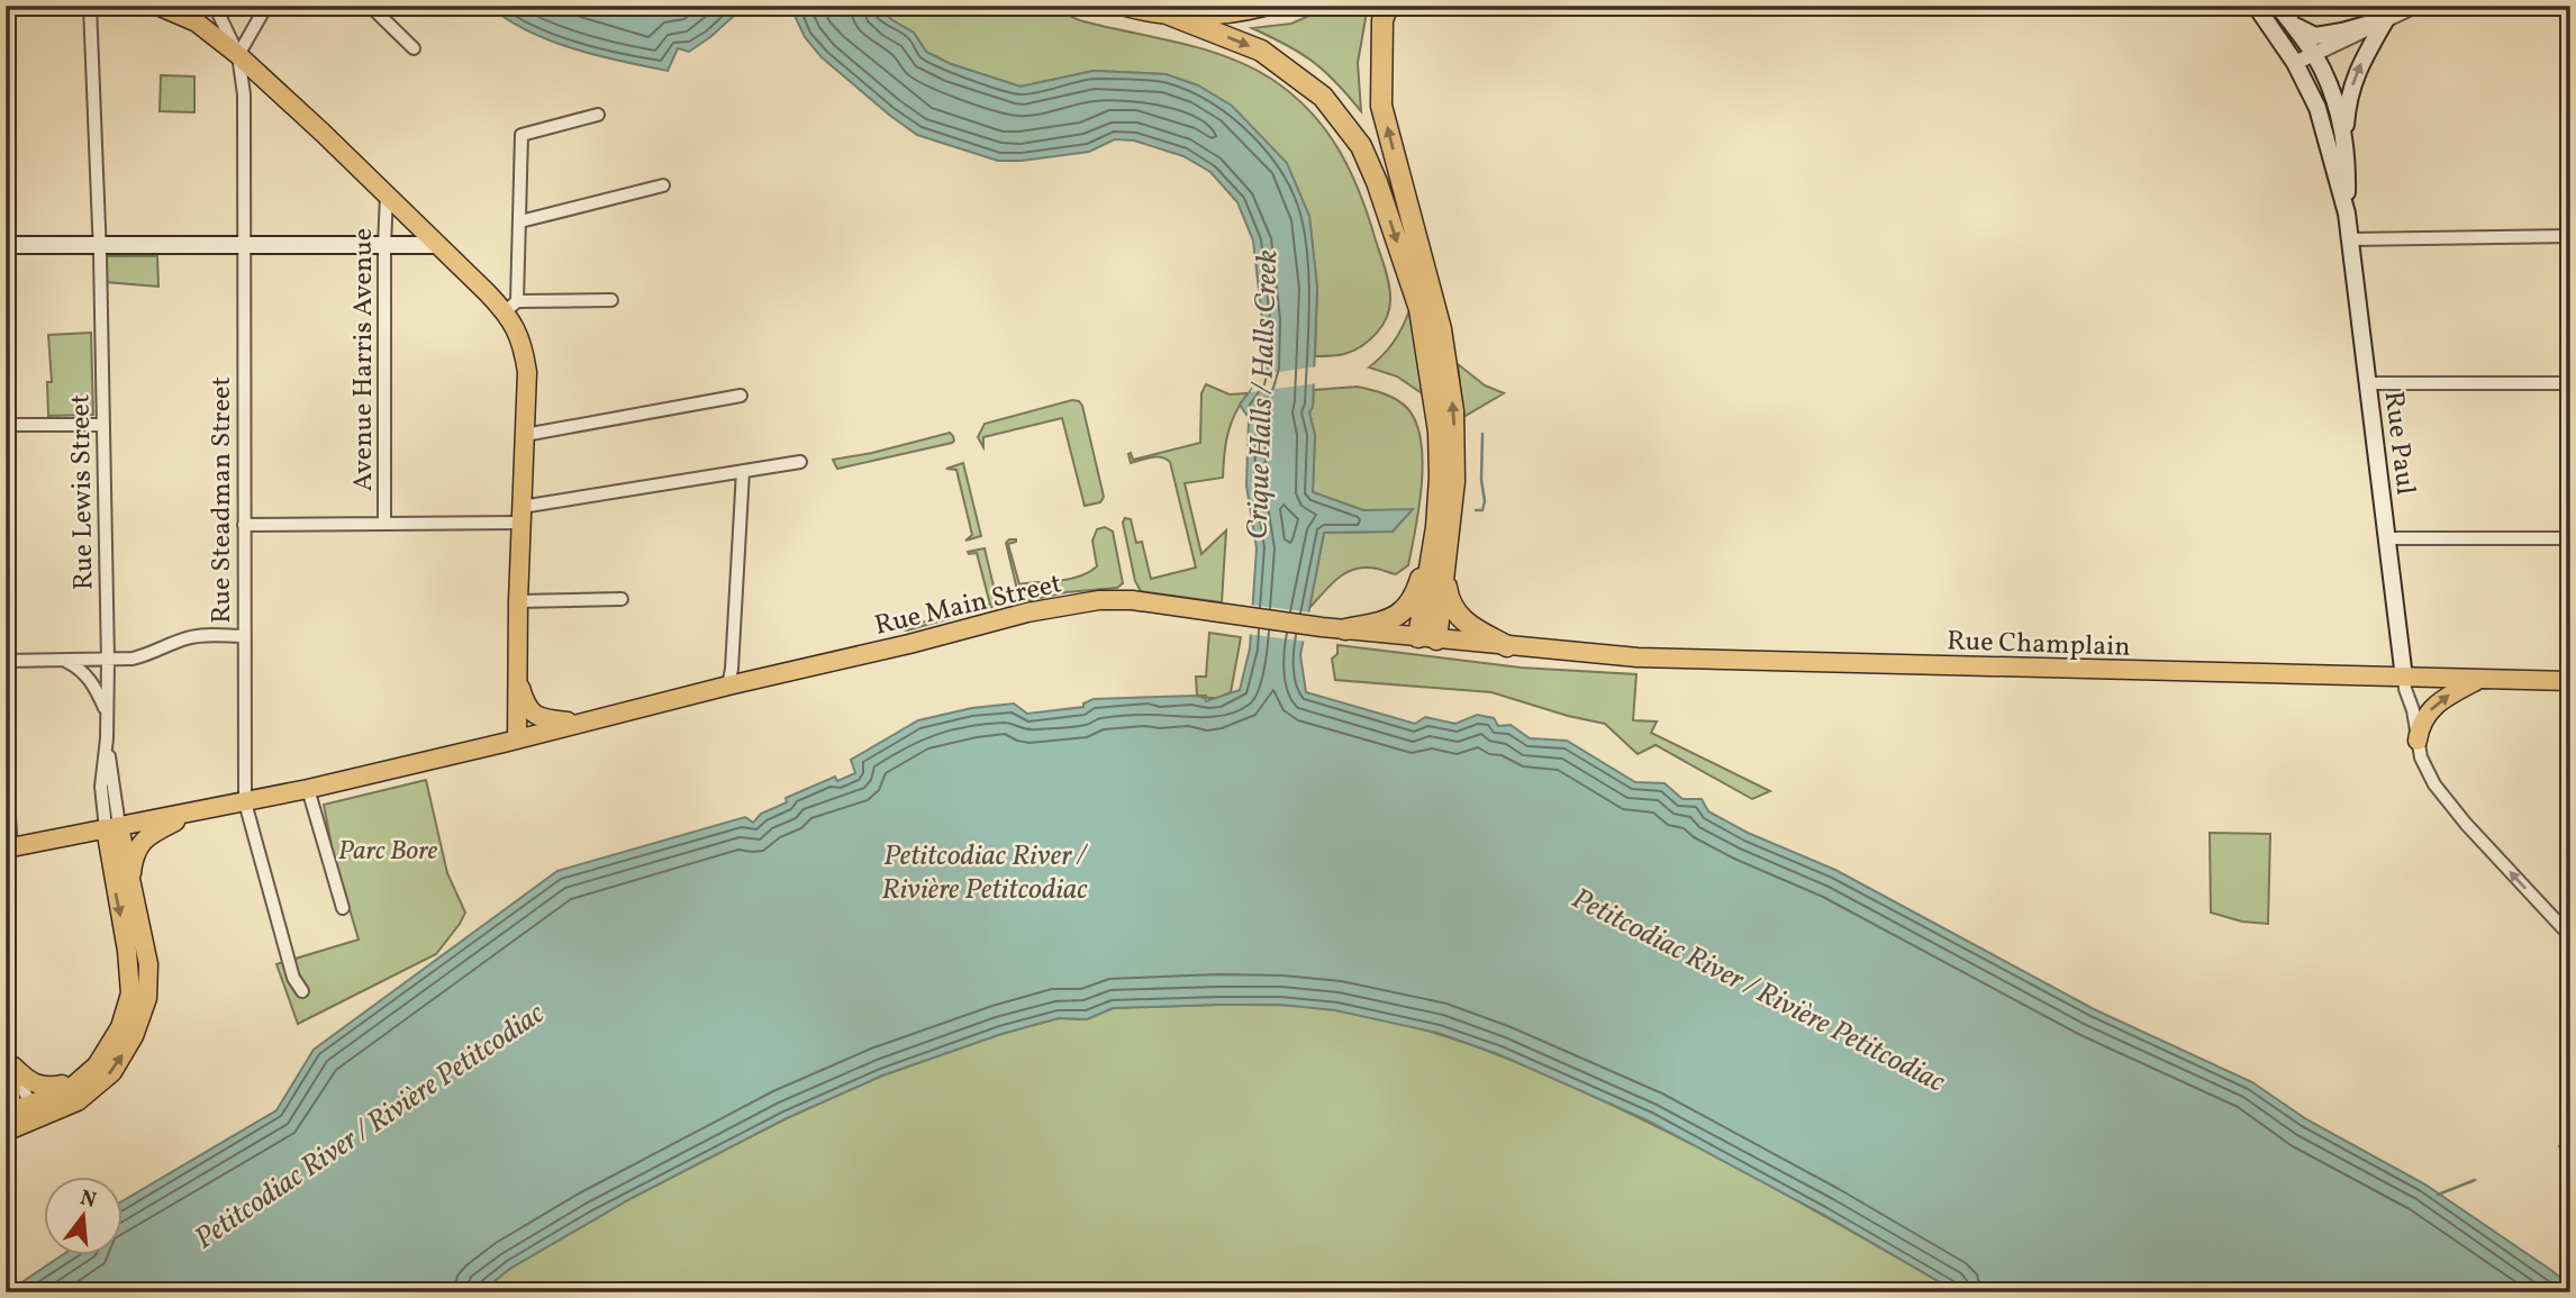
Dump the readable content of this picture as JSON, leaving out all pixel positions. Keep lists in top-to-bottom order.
{
  "streets": {
    "main road": ["Rue Paul", "Rue Main Street", "Rue Champlain"],
    "street": ["Avenue Harris Avenue", "Rue Lewis Street", "Rue Steadman Street"]
  },
  "crossings": [
    ["Rue Paul", "Rue Champlain"],
    ["Rue Steadman Street", "Rue Main Street"],
    ["Rue Main Street", "Rue Champlain"]
  ],
  "water": ["Crique Halls / Halls Creek", "Petitcodiac River / Rivière Petitcodiac"],
  "parks": ["Parc Bore"],
  "north": "top"
}
